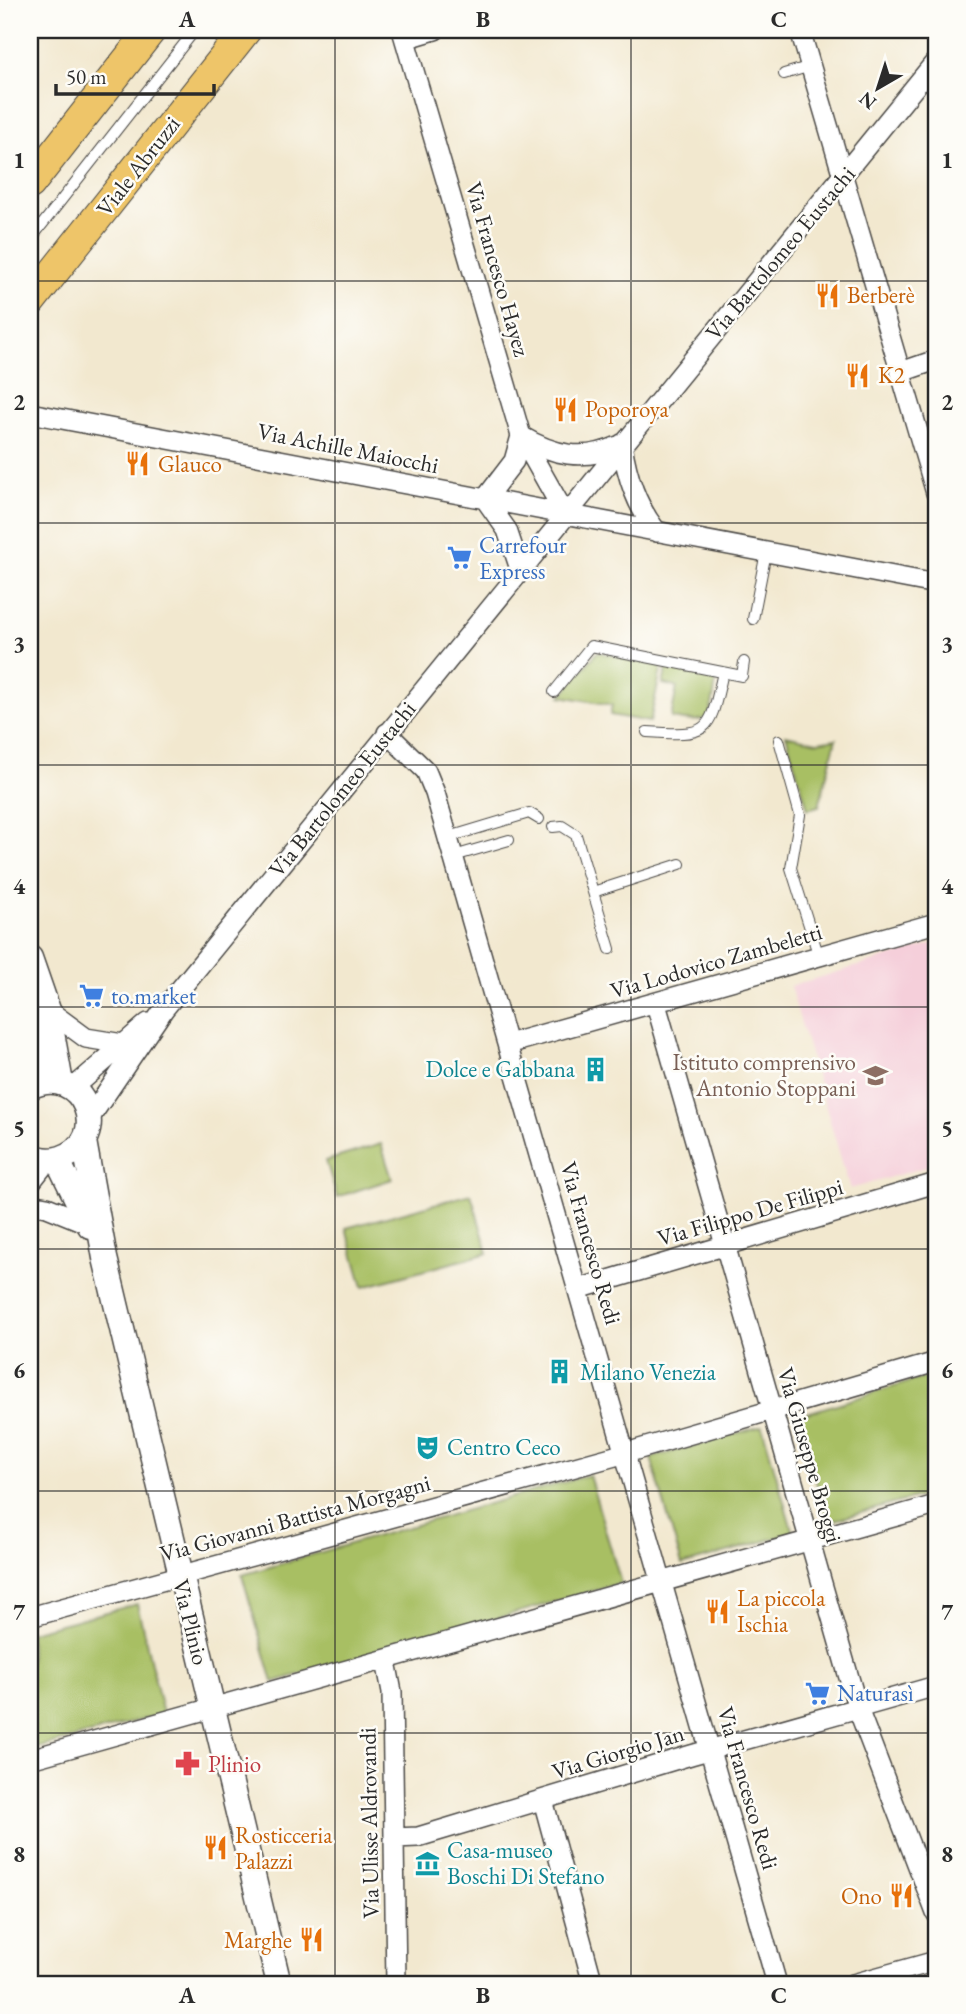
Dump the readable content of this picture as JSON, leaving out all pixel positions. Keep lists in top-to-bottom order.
{
  "streets": {
    "main road": ["Viale Abruzzi"],
    "street": [
      "Via Bartolomeo Eustachi",
      "Via Francesco Hayez",
      "Via Achille Maiocchi",
      "Via Lodovico Zambeletti",
      "Via Filippo De Filippi",
      "Via Francesco Redi",
      "Via Giuseppe Broggi",
      "Via Giovanni Battista Morgagni",
      "Via Plinio",
      "Via Giorgio Jan",
      "Via Ulisse Aldrovandi"
    ]
  },
  "crossings": [
    ["Via Bartolomeo Eustachi", "Via Francesco Hayez"],
    ["Via Bartolomeo Eustachi", "Via Achille Maiocchi"],
    ["Via Bartolomeo Eustachi", "Via Francesco Redi"],
    ["Via Bartolomeo Eustachi", "Via Plinio"],
    ["Via Francesco Hayez", "Via Achille Maiocchi"],
    ["Via Lodovico Zambeletti", "Via Francesco Redi"],
    ["Via Lodovico Zambeletti", "Via Giuseppe Broggi"],
    ["Via Filippo De Filippi", "Via Francesco Redi"],
    ["Via Filippo De Filippi", "Via Giuseppe Broggi"],
    ["Via Francesco Redi", "Via Giovanni Battista Morgagni"],
    ["Via Francesco Redi", "Via Giorgio Jan"],
    ["Via Giuseppe Broggi", "Via Giovanni Battista Morgagni"],
    ["Via Giuseppe Broggi", "Via Giorgio Jan"],
    ["Via Giovanni Battista Morgagni", "Via Plinio"],
    ["Via Giorgio Jan", "Via Ulisse Aldrovandi"]
  ],
  "places": {
    "restaurant": [
      "Berberè",
      "K2",
      "Poporoya",
      "Glauco",
      "La piccola Ischia",
      "Rosticceria Palazzi",
      "Ono",
      "Marghe"
    ],
    "supermarket": ["Carrefour Express", "to.market", "Naturasì"],
    "building": ["Dolce e Gabbana", "Milano Venezia"],
    "school or university": ["Istituto comprensivo Antonio Stoppani"],
    "theatre": ["Centro Ceco"],
    "pharmacy": ["Plinio"],
    "museum": ["Casa-museo Boschi Di Stefano"]
  },
  "scale_bar": "50 m",
  "north": "bottom left",
  "grid": {
    "columns": ["A", "B", "C"],
    "rows": [
      "1",
      "2",
      "3",
      "4",
      "5",
      "6",
      "7",
      "8"
    ]
  }
}
